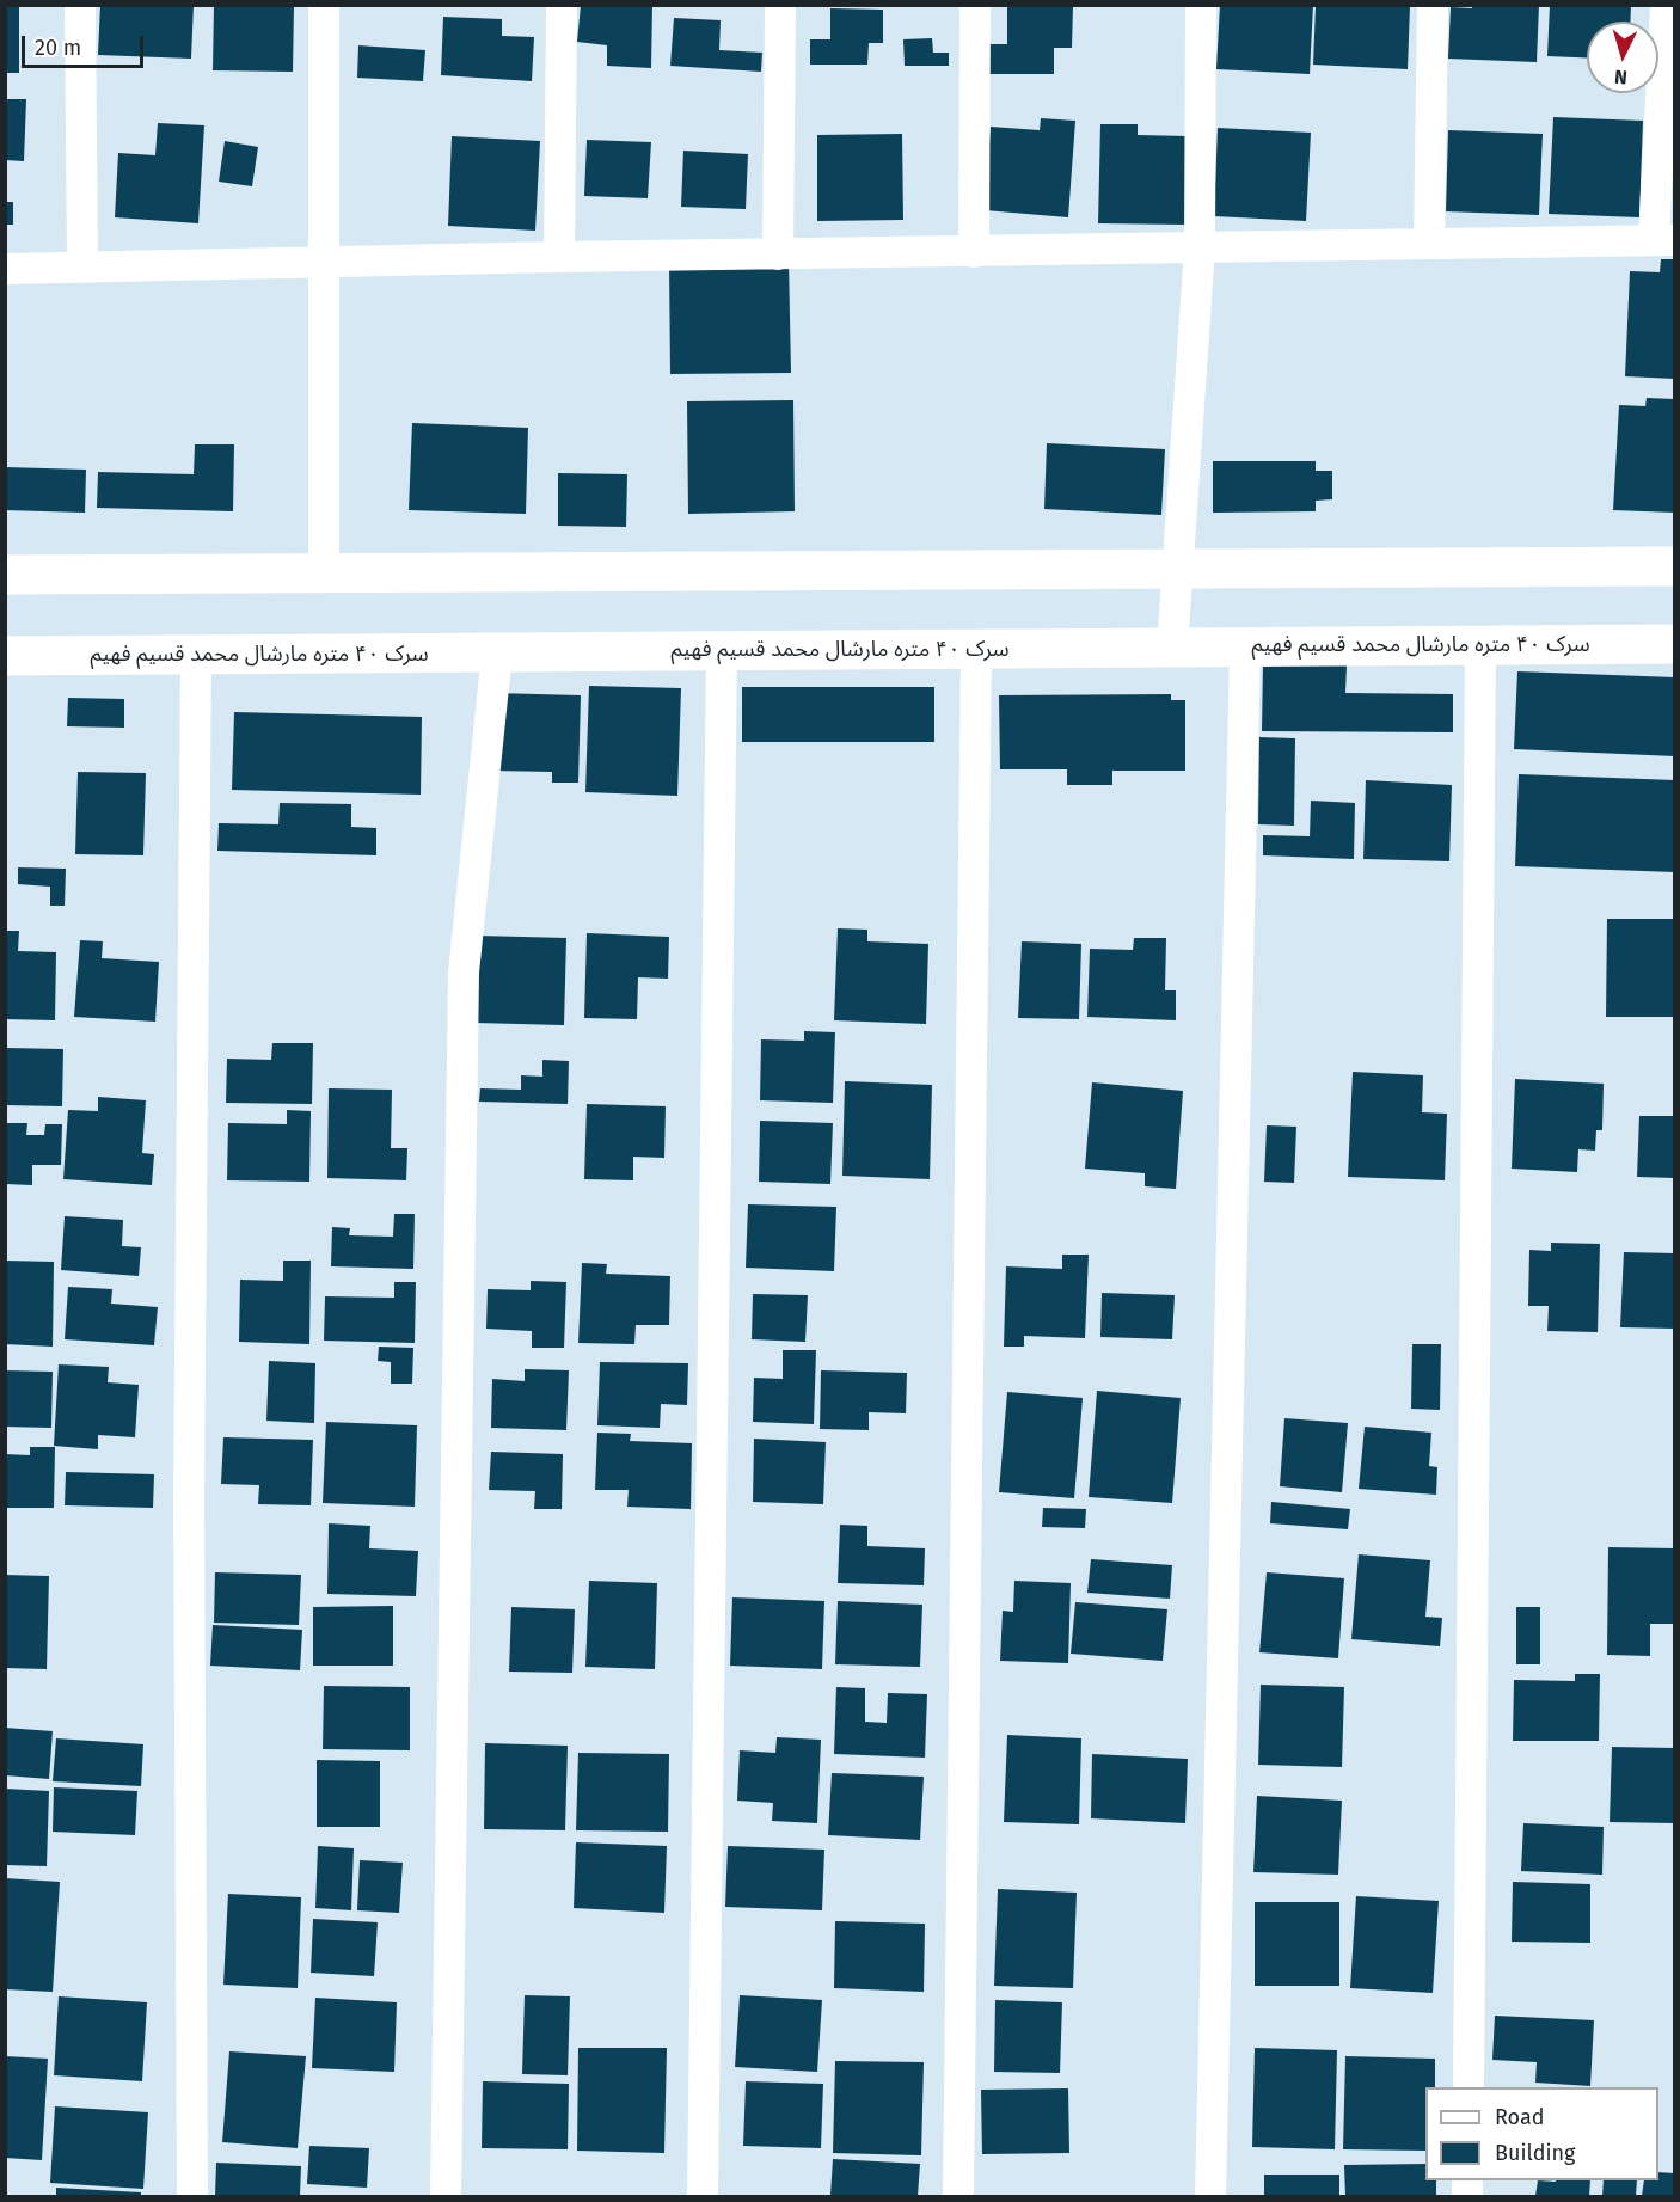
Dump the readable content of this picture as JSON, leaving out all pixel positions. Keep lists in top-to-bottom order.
{
  "streets": {
    "street": ["سرک ۴۰ متره مارشال محمد قسیم فهیم"]
  },
  "legend": ["Road", "Building"],
  "scale_bar": "20 m",
  "north": "bottom"
}
